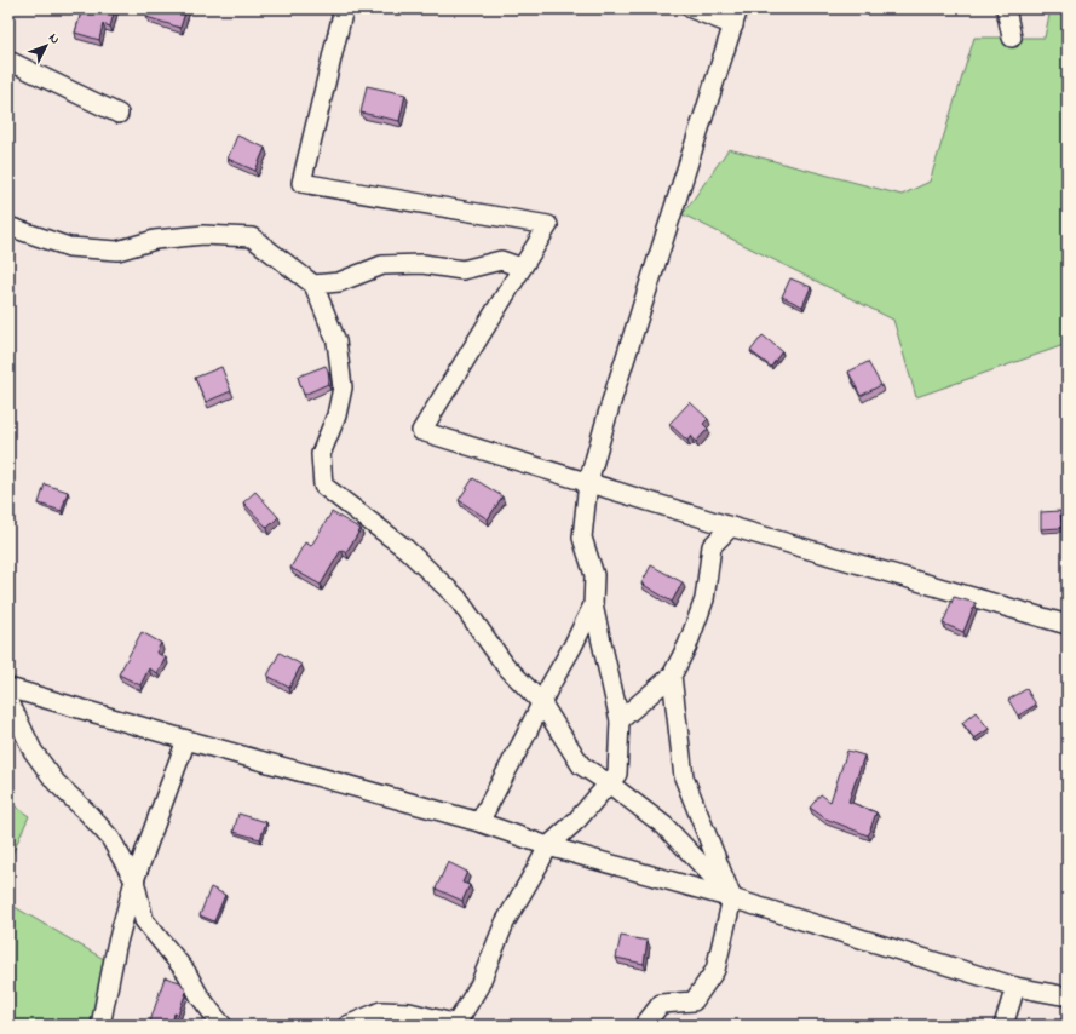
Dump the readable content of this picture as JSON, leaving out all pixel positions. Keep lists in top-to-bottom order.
{
  "north": "top right"
}
